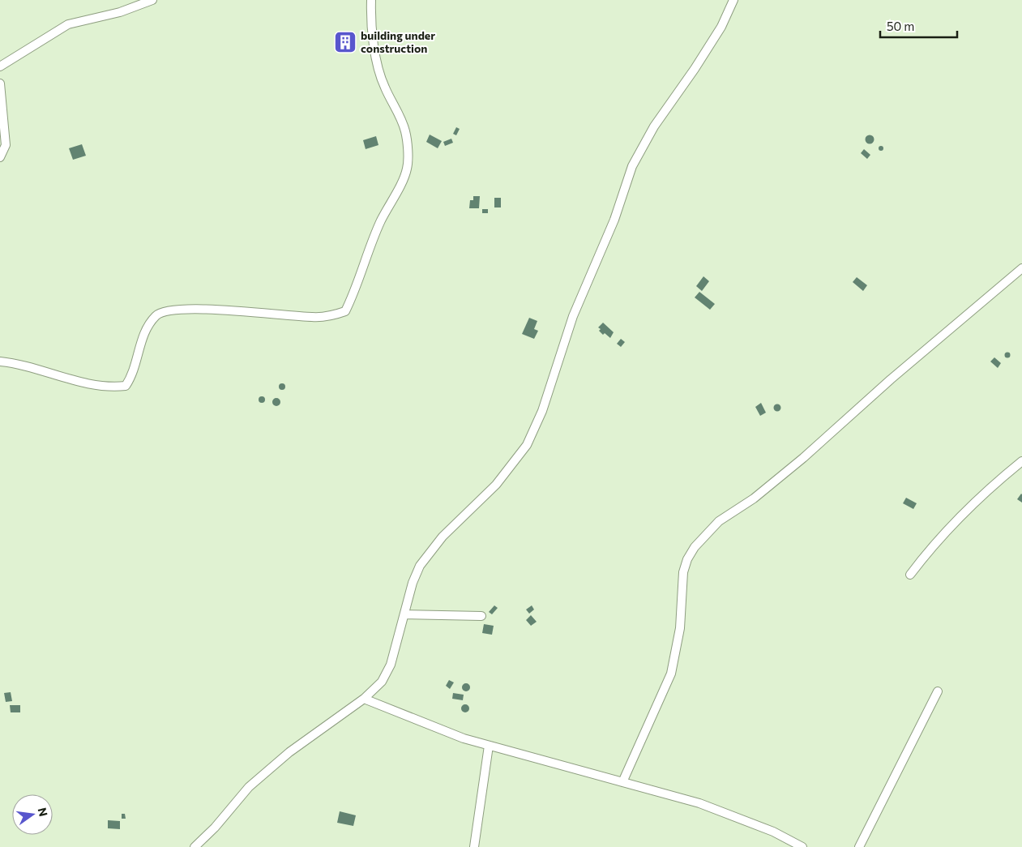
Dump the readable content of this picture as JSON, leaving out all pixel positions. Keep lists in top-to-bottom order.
{
  "places": {
    "building": ["building under construction"]
  },
  "scale_bar": "50 m",
  "north": "right"
}
